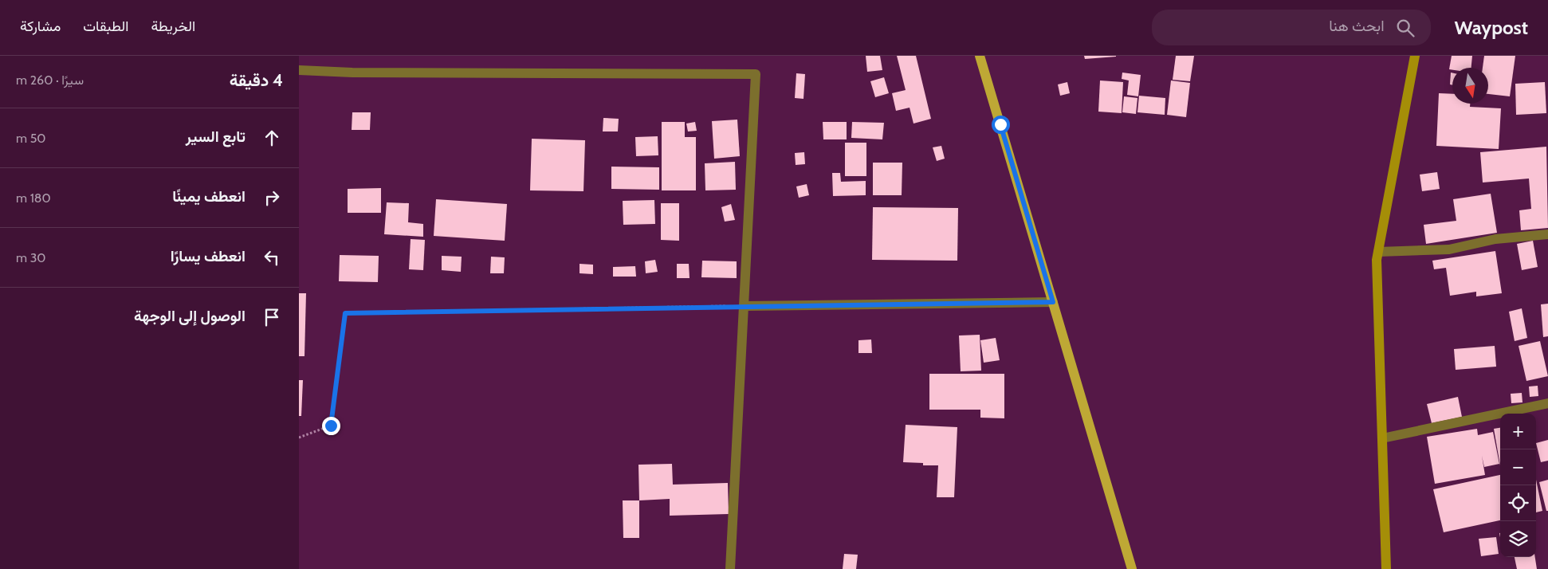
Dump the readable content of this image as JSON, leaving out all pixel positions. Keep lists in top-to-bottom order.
{
  "north": "bottom",
  "page": {
    "header": "Waypost",
    "search": "ابحث هنا",
    "nav": ["الخريطة", "الطبقات", "مشاركة"],
    "heading": ["4 دقيقة", "سيرًا · 260 m"],
    "list": [
      ["تابع السير", "50 m"],
      ["انعطف يمينًا", "180 m"],
      ["انعطف يسارًا", "30 m"],
      "الوصول إلى الوجهة"
    ],
    "map_buttons": ["+", "−"]
  }
}
